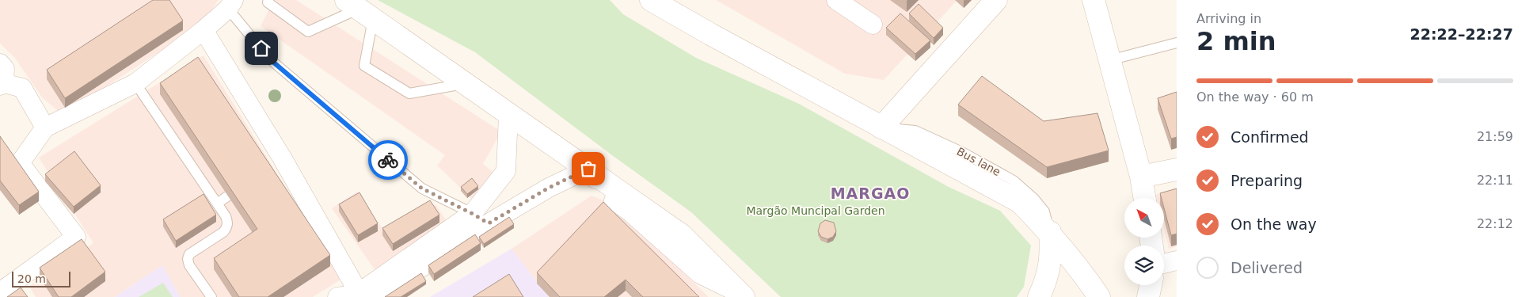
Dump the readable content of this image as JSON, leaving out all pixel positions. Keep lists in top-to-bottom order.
{
  "districts": ["MARGAO"],
  "parks": ["Margão Muncipal Garden"],
  "scale_bar": "20 m",
  "north": "top left",
  "page": {
    "heading": ["2 min", "Arriving in", "22:22–22:27"],
    "bar": "On the way · 60 m",
    "list": [
      ["Confirmed", "21:59"],
      ["Preparing", "22:11"],
      ["On the way", "22:12"],
      "Delivered"
    ],
    "scale": "20 m"
  }
}
